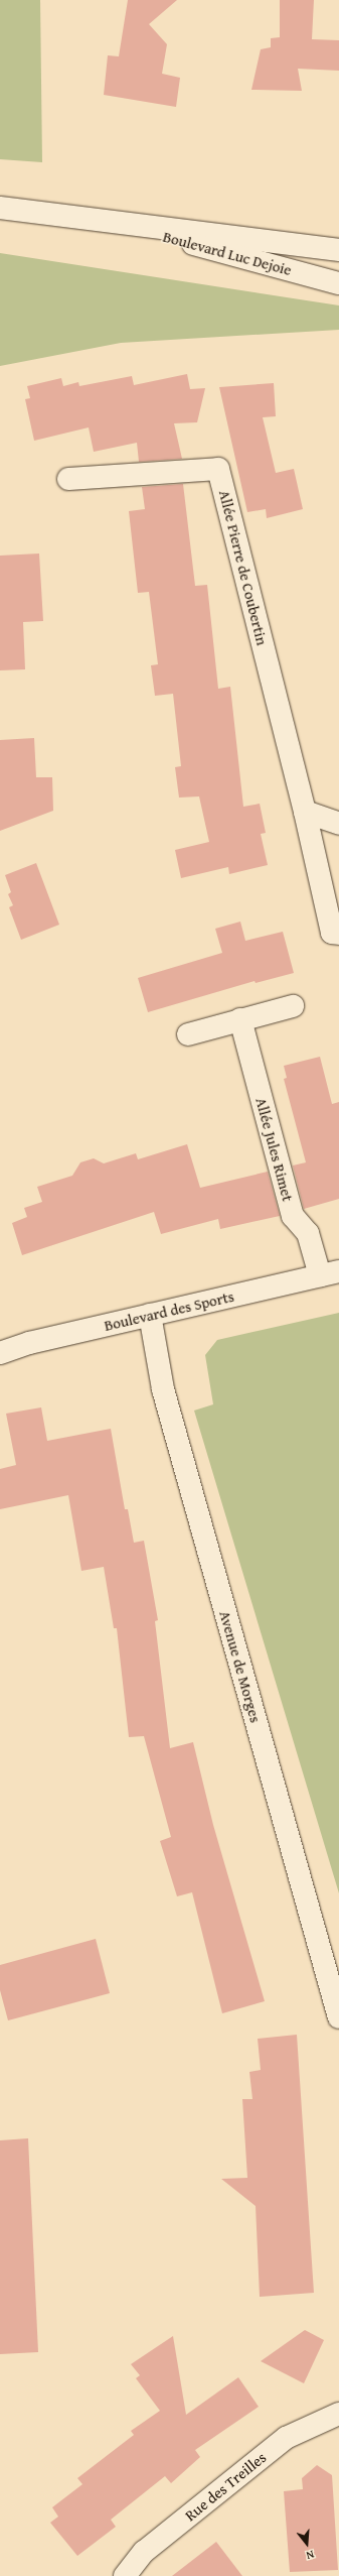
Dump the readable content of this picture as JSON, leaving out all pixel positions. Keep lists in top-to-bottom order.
{
  "streets": {
    "street": [
      "Boulevard Luc Dejoie",
      "Allée Pierre de Coubertin",
      "Allée Jules Rimet",
      "Boulevard des Sports",
      "Avenue de Morges",
      "Rue des Treilles"
    ]
  },
  "crossings": [
    ["Allée Jules Rimet", "Boulevard des Sports"],
    ["Boulevard des Sports", "Avenue de Morges"]
  ],
  "north": "bottom"
}
